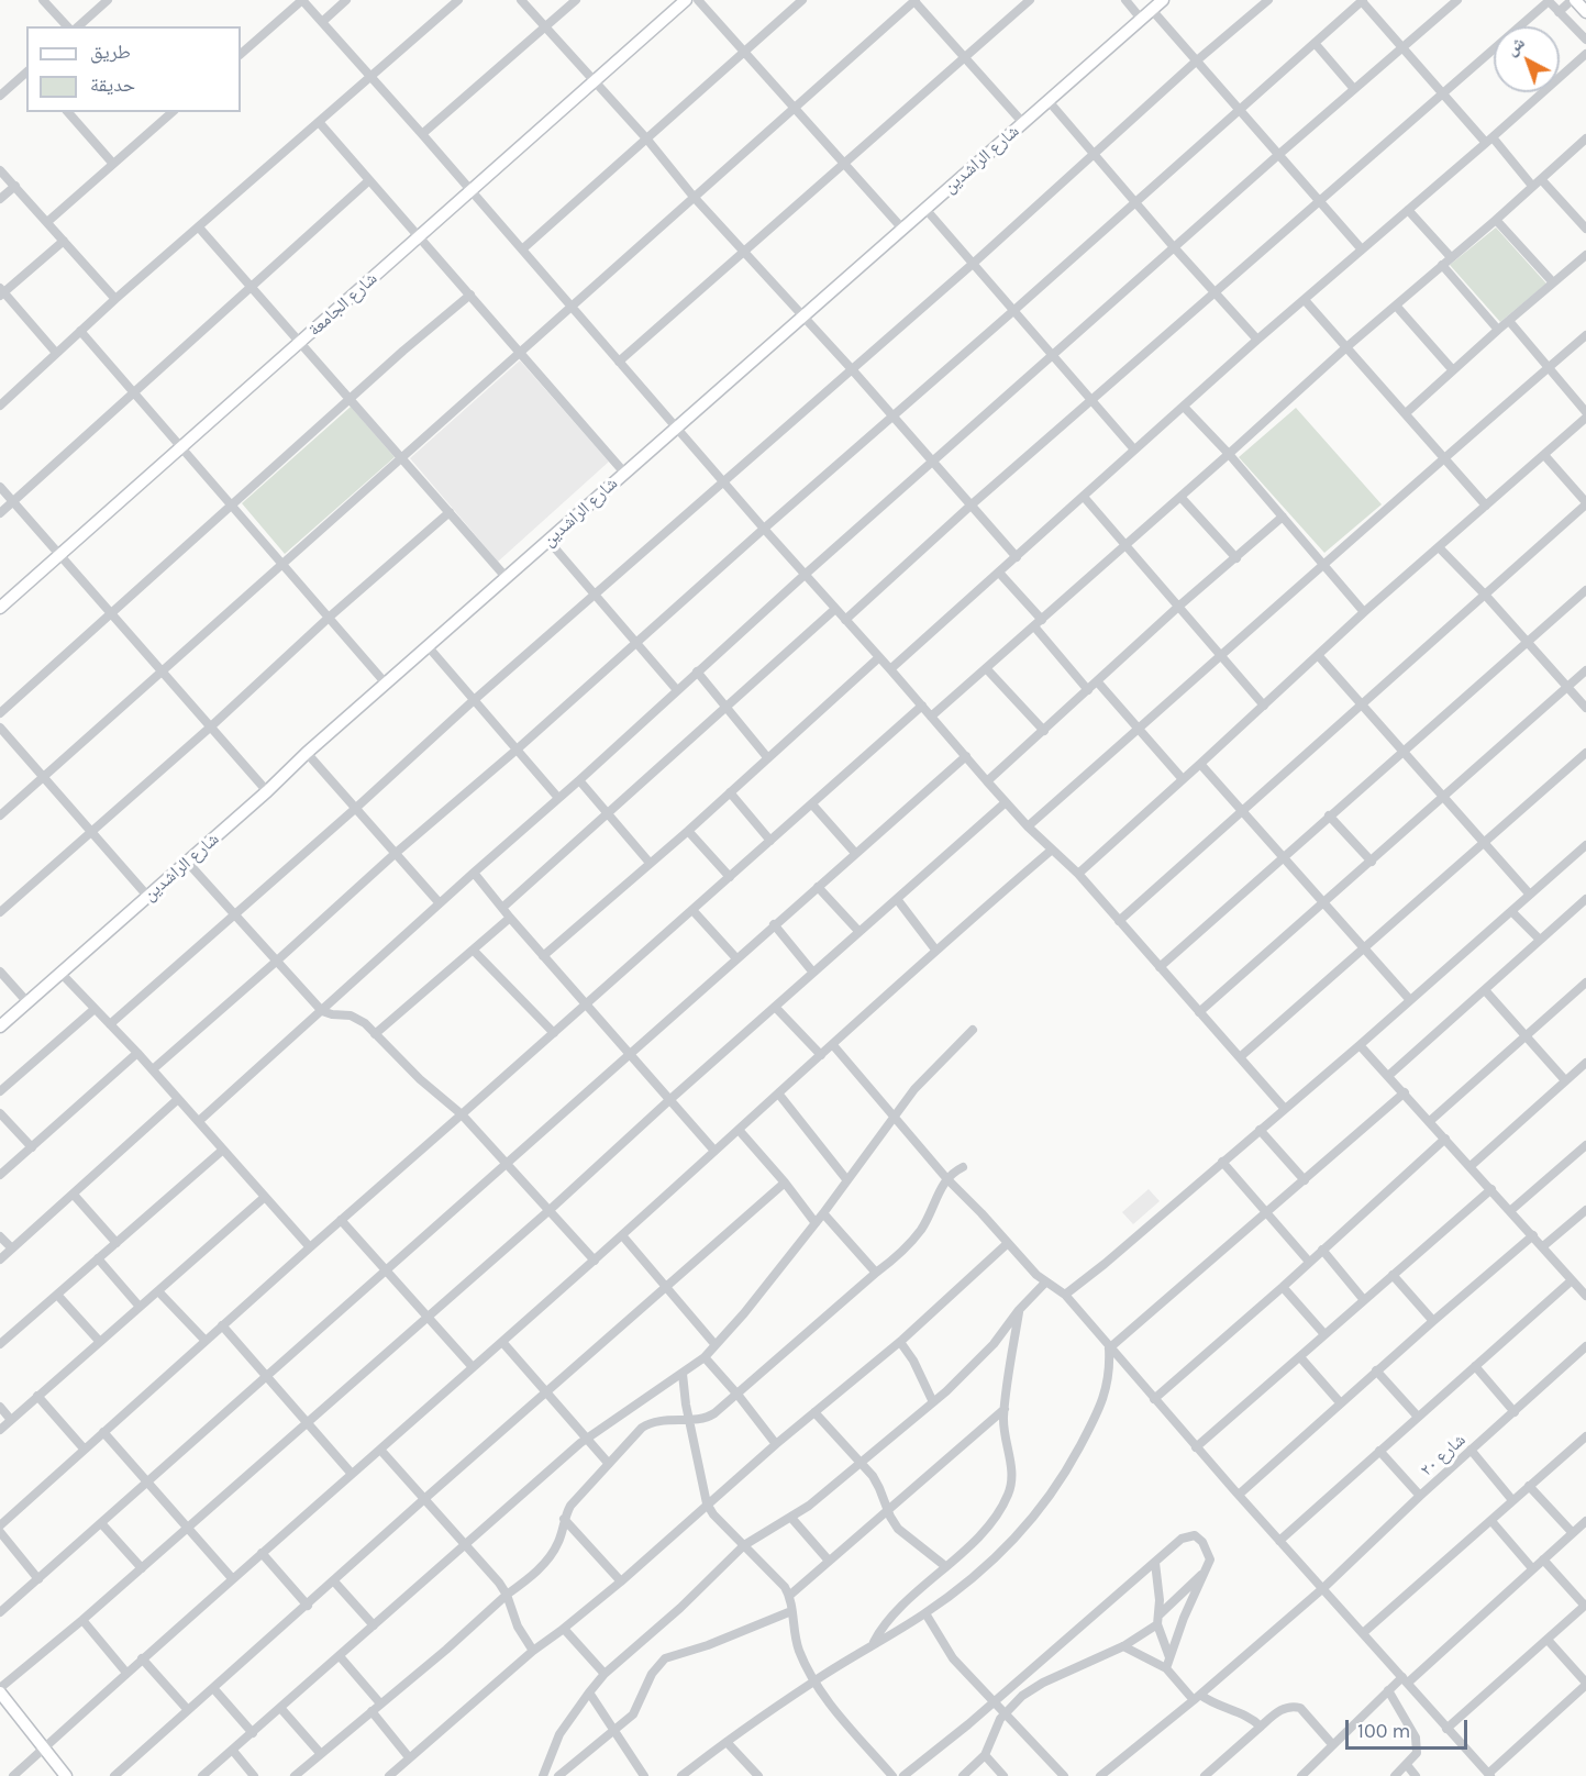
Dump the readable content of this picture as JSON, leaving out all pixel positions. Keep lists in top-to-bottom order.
{
  "streets": {
    "street": ["شارع الراشدين", "شارع الجامعة", "شارع ٢٠"]
  },
  "legend": ["طريق", "حديقة"],
  "scale_bar": "100 m",
  "north": "top left"
}
